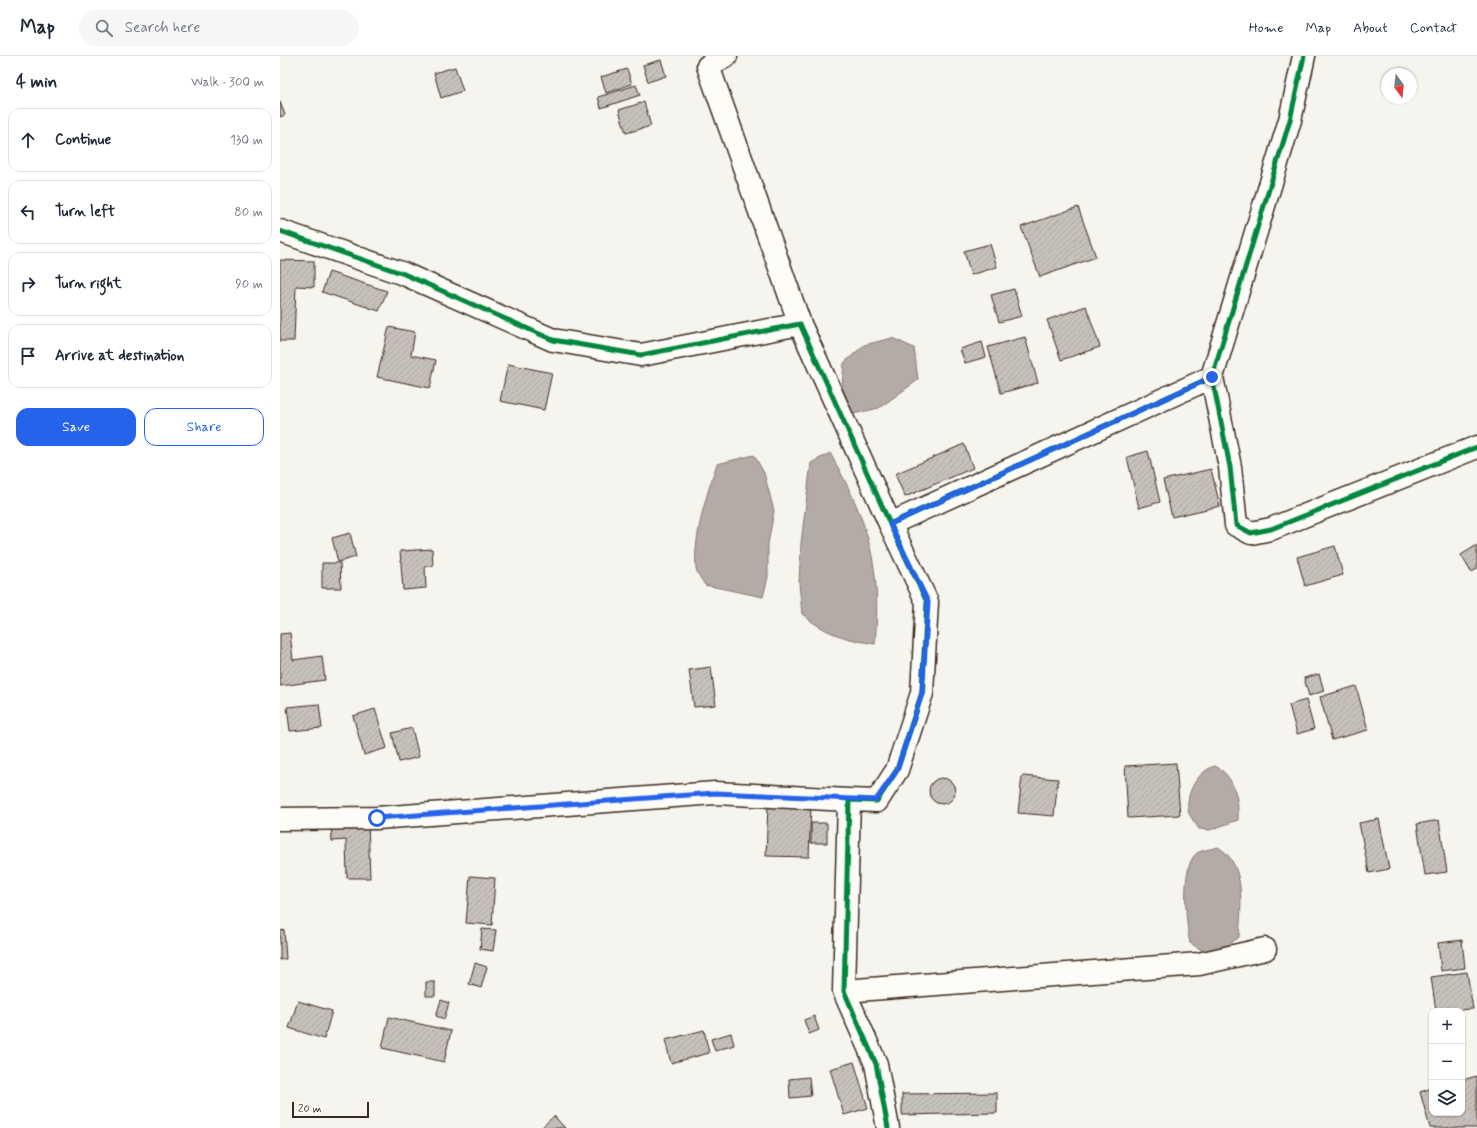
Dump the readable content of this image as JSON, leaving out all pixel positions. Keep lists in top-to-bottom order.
{
  "scale_bar": "20 m",
  "north": "bottom",
  "page": {
    "header": "Map",
    "search": "Search here",
    "nav": [
      "Home",
      "Map",
      "About",
      "Contact"
    ],
    "heading": ["4 min", "Walk · 300 m"],
    "list": [
      ["Continue", "130 m"],
      ["Turn left", "80 m"],
      ["Turn right", "90 m"],
      "Arrive at destination"
    ],
    "buttons": ["Save", "Share"],
    "map_buttons": ["+", "−"],
    "scale": "20 m"
  }
}
